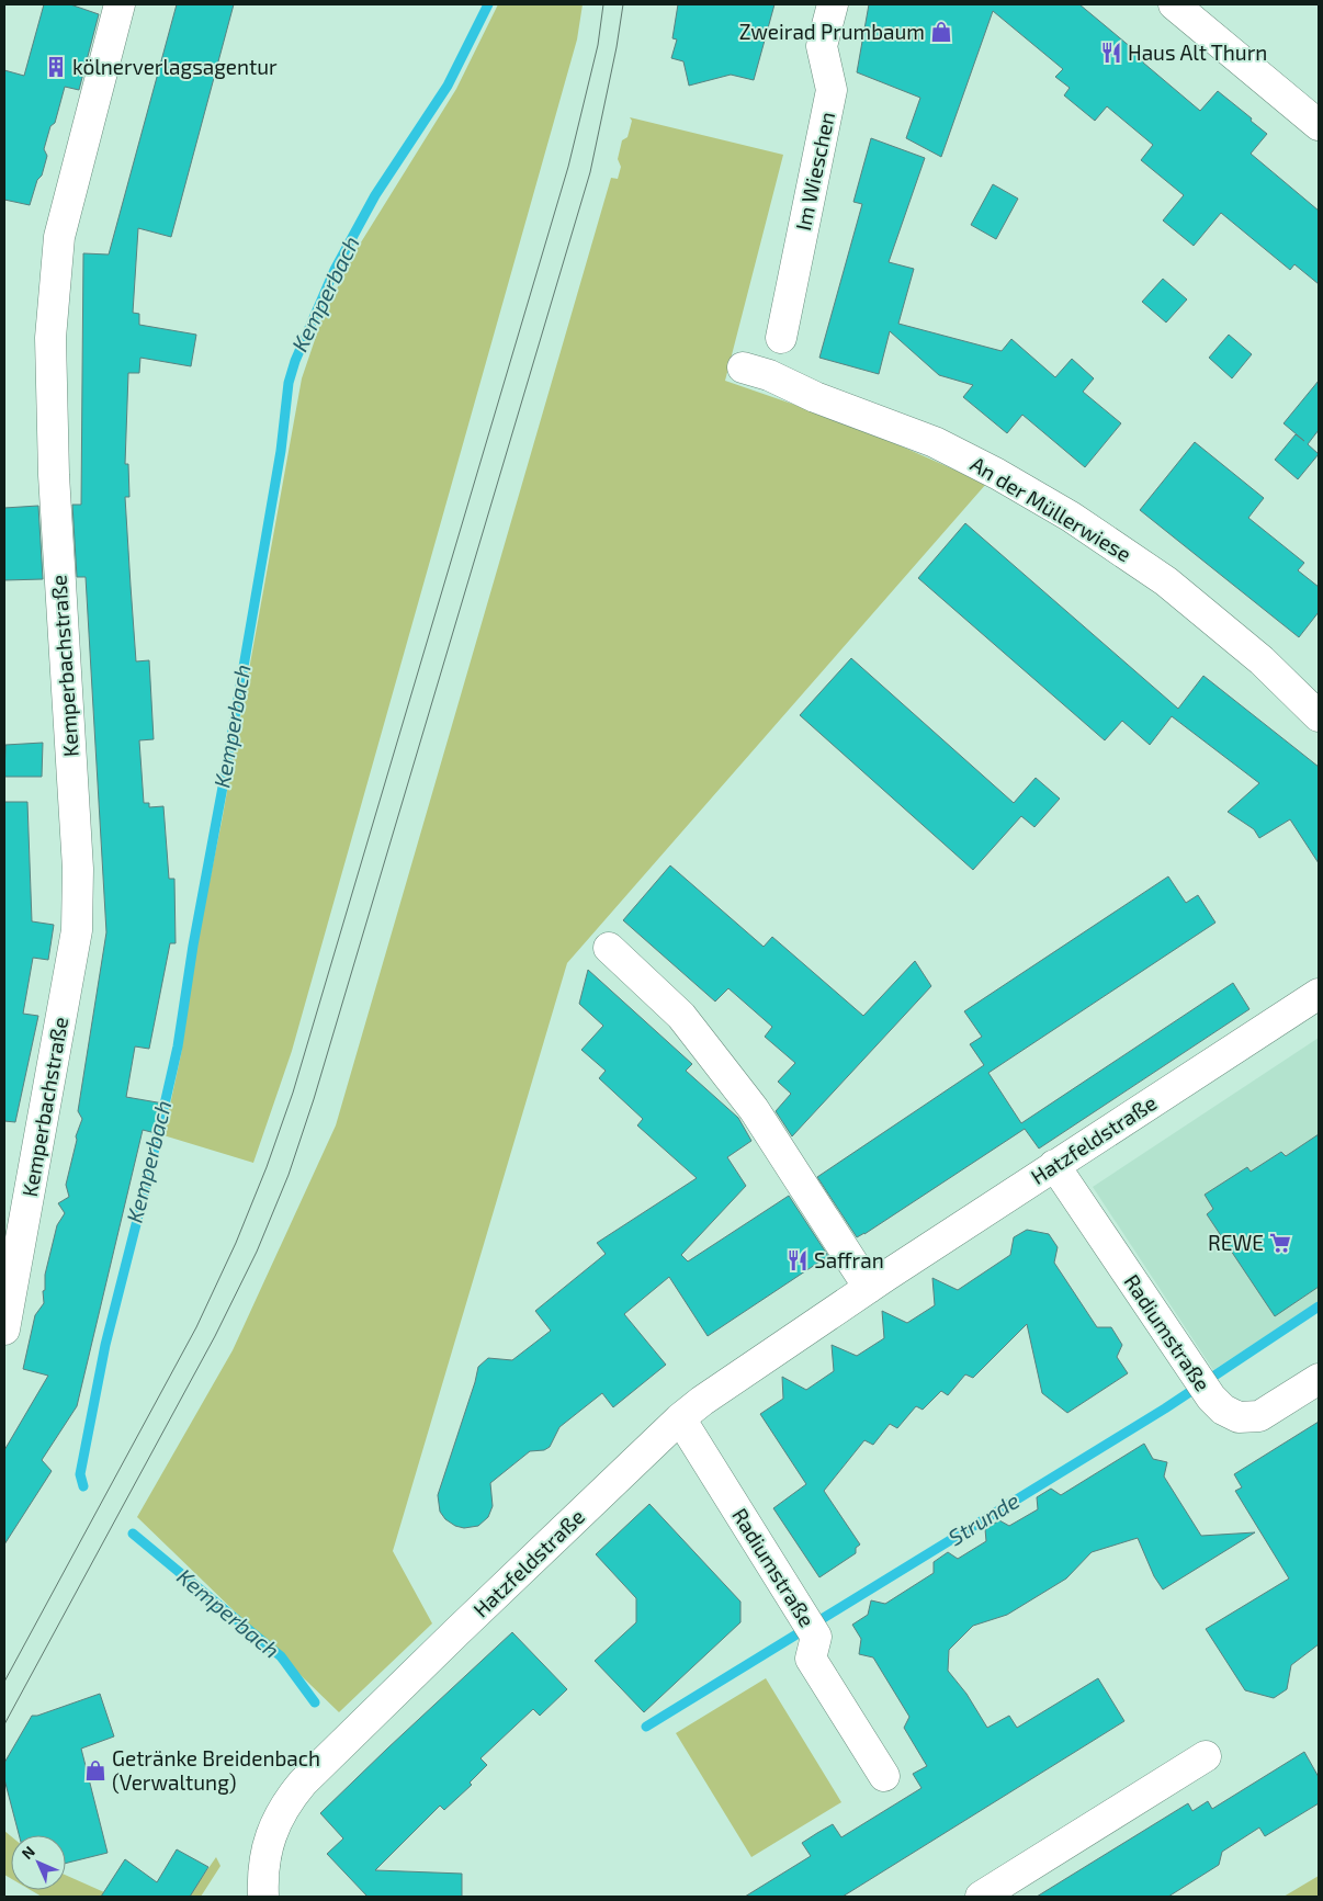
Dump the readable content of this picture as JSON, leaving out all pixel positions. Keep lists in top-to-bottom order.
{
  "streets": {
    "street": [
      "Im Wieschen",
      "An der Müllerwiese",
      "Kemperbachstraße",
      "Hatzfeldstraße",
      "Radiumstraße"
    ]
  },
  "crossings": [
    ["Hatzfeldstraße", "Radiumstraße"]
  ],
  "water": ["Kemperbach", "Strunde"],
  "places": {
    "shop": ["Zweirad Prumbaum", "Getränke Breidenbach (Verwaltung)"],
    "restaurant": ["Haus Alt Thurn", "Saffran"],
    "building": ["kölnerverlagsagentur"],
    "supermarket": ["REWE"]
  },
  "north": "top left"
}
